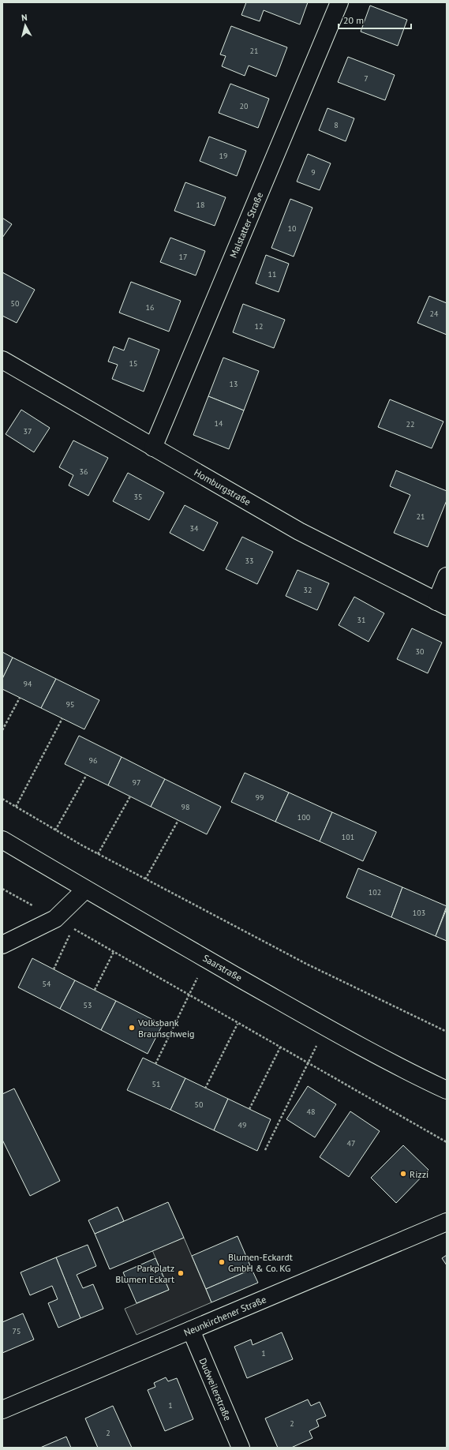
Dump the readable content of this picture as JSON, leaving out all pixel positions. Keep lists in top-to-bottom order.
{
  "streets": {
    "street": [
      "Malstatter Straße",
      "Homburgstraße",
      "Saarstraße",
      "Neunkirchener Straße",
      "Dudweilerstraße"
    ]
  },
  "crossings": [
    ["Malstatter Straße", "Homburgstraße"],
    ["Neunkirchener Straße", "Dudweilerstraße"]
  ],
  "places": [
    "Volksbank Braunschweig",
    "Rizzi",
    "Blumen-Eckardt GmbH & Co. KG",
    "Parkplatz Blumen Eckart"
  ],
  "house_numbers": [
    "21",
    "7",
    "20",
    "8",
    "19",
    "9",
    "18",
    "10",
    "17",
    "11",
    "50",
    "16",
    "24",
    "12",
    "15",
    "13",
    "14",
    "22",
    "37",
    "36",
    "35",
    "21",
    "34",
    "33",
    "32",
    "31",
    "30",
    "94",
    "95",
    "96",
    "97",
    "99",
    "98",
    "100",
    "101",
    "102",
    "103",
    "54",
    "53",
    "51",
    "50",
    "48",
    "49",
    "47",
    "75",
    "1",
    "1",
    "2",
    "2"
  ],
  "scale_bar": "20 m",
  "north": "top"
}
